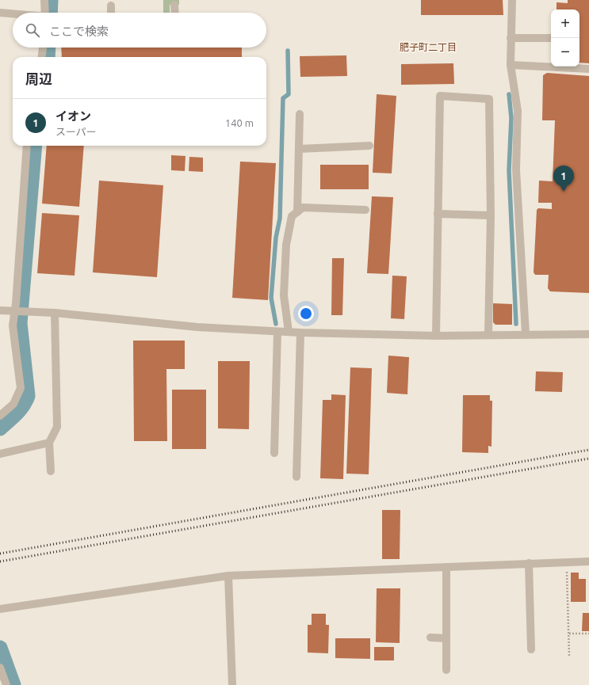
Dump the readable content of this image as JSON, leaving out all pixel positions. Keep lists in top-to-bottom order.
{
  "districts": ["肥子町二丁目"],
  "page": {
    "map_buttons": ["+", "−"],
    "search": "ここで検索",
    "heading": "周辺",
    "list": [
      {
        "mark": "1",
        "name": "イオン",
        "note": "スーパー",
        "value": "140 m"
      }
    ],
    "pins": "1"
  }
}
